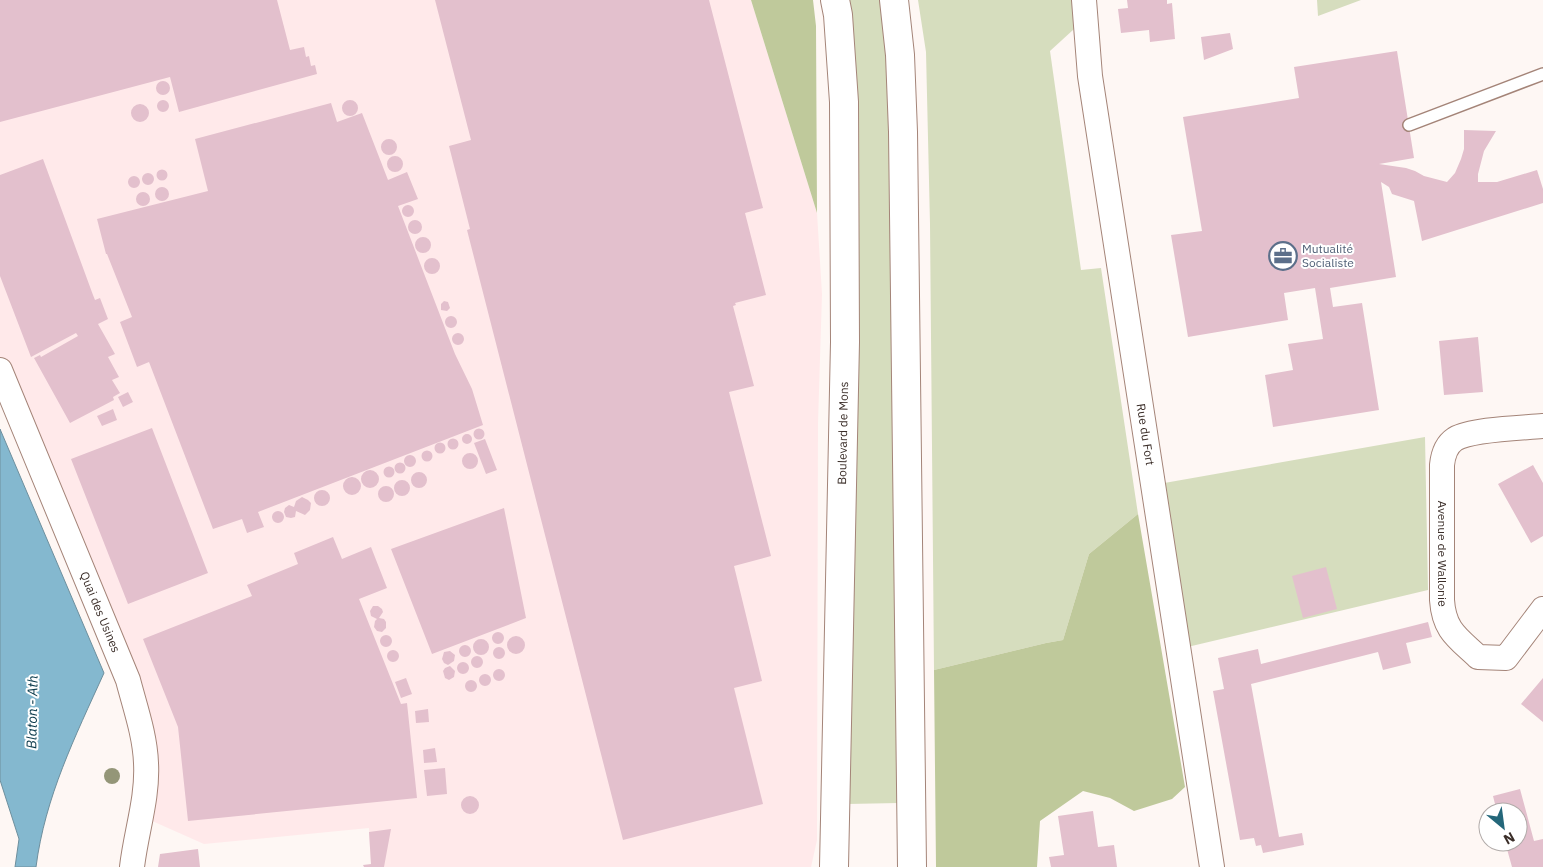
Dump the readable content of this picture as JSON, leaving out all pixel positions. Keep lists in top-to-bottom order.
{
  "streets": {
    "main road": ["Boulevard de Mons"],
    "street": ["Rue du Fort", "Avenue de Wallonie", "Quai des Usines"]
  },
  "water": ["Blaton - Ath"],
  "places": {
    "office": ["Mutualité Socialiste"]
  },
  "north": "bottom right"
}
